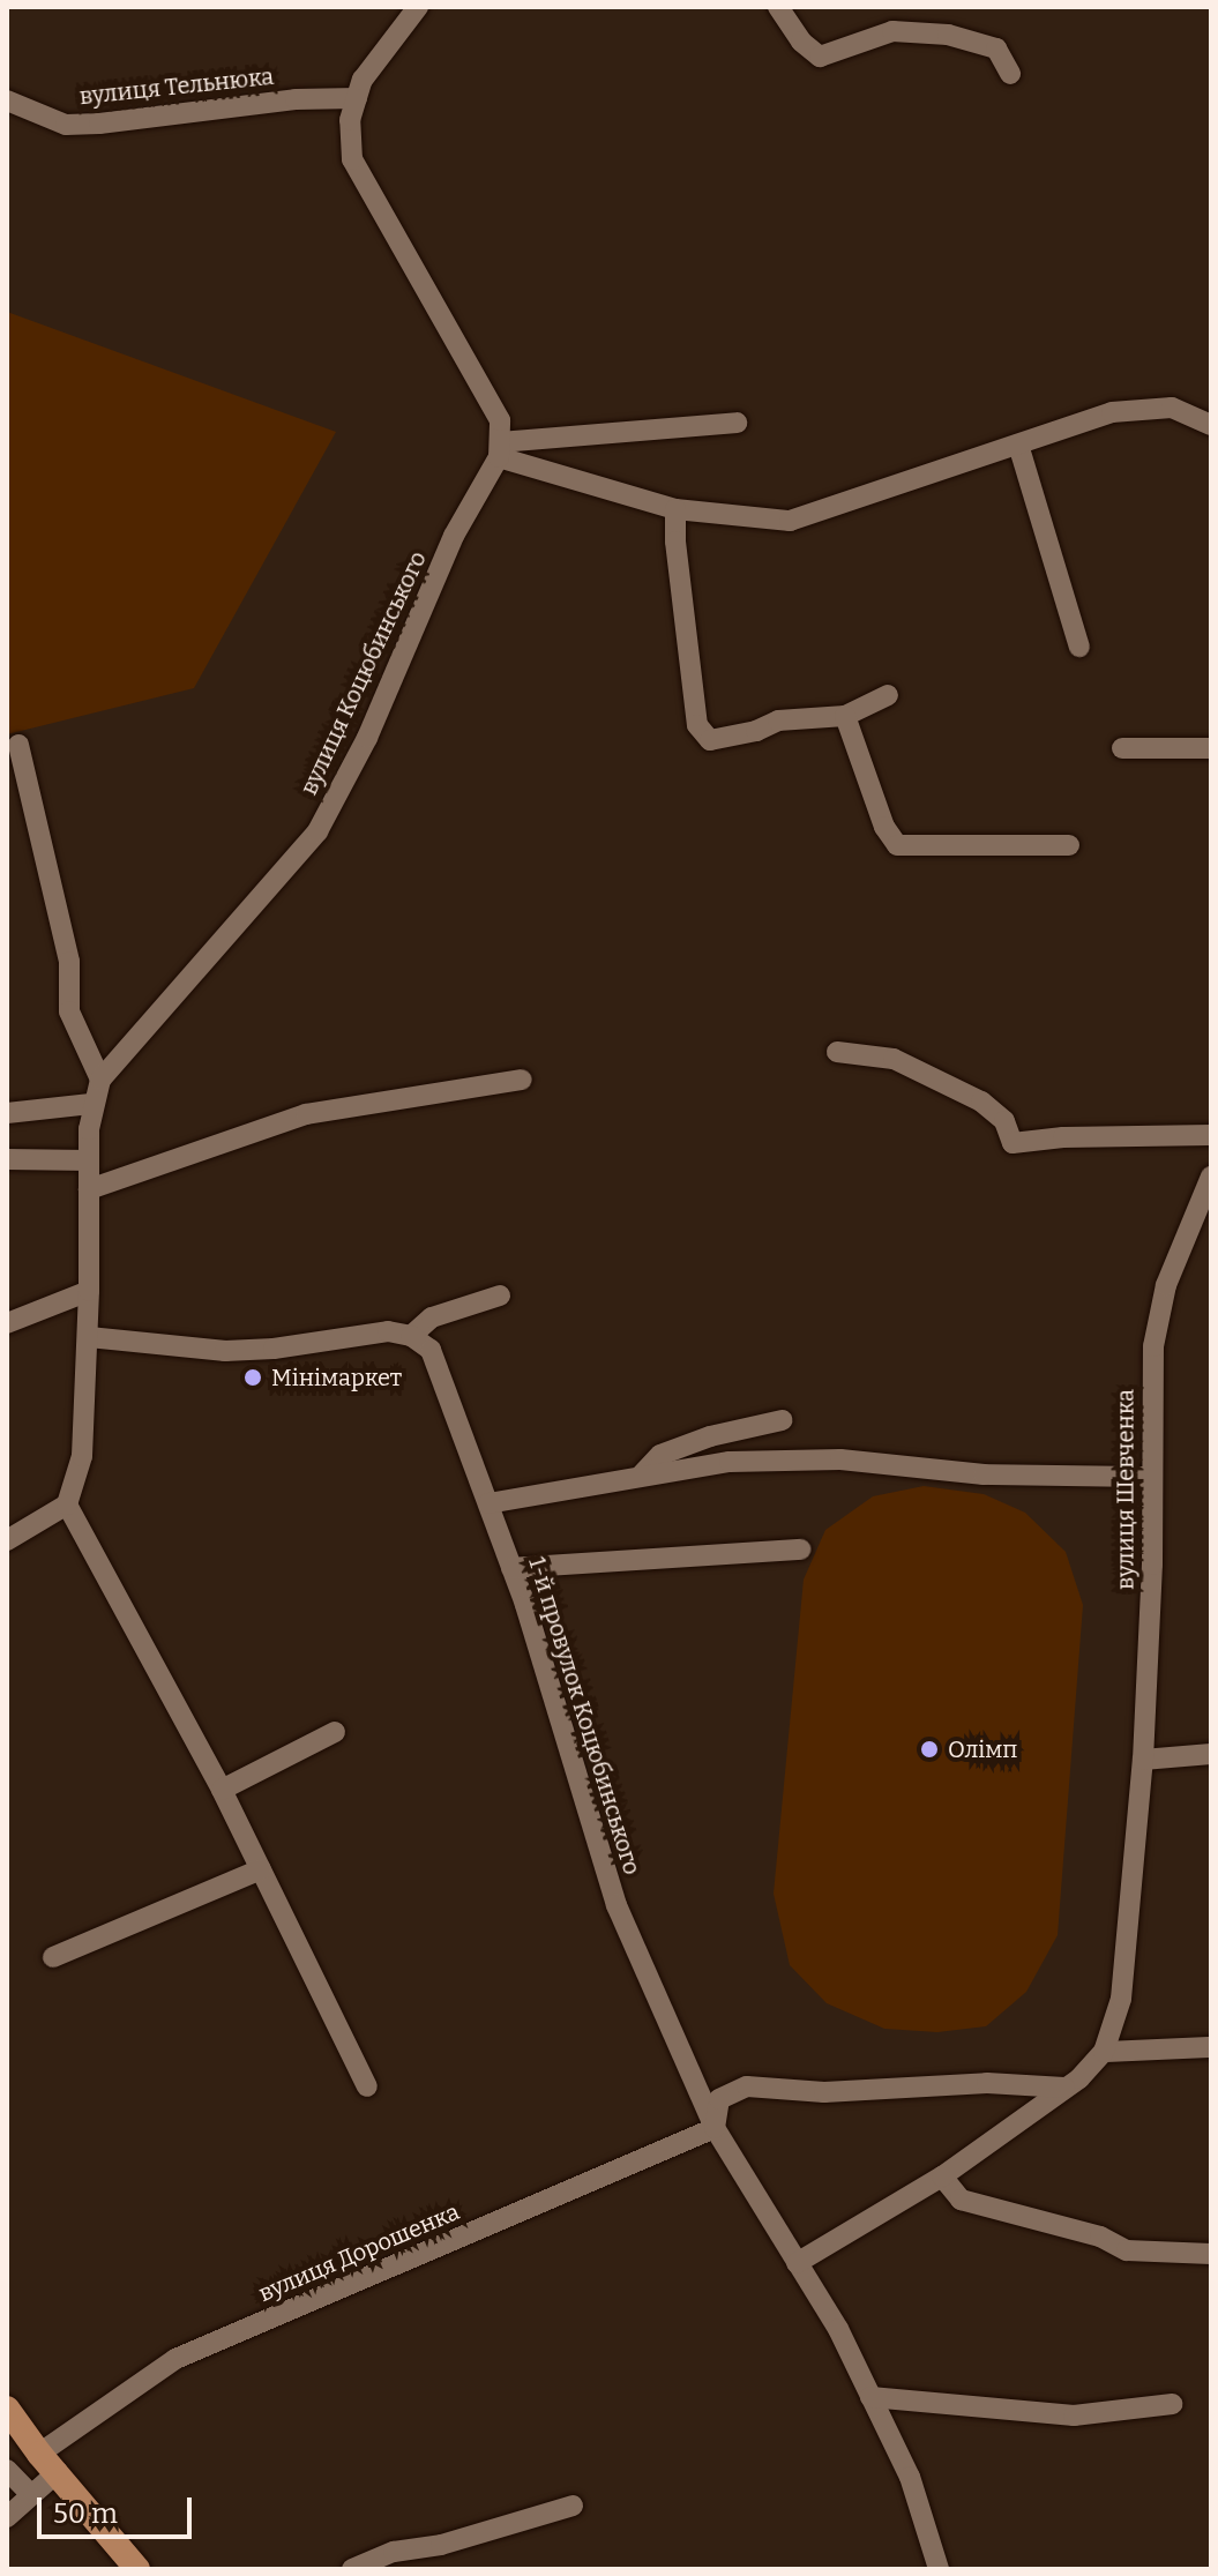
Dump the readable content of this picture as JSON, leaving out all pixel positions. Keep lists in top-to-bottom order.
{
  "streets": {
    "street": [
      "вулиця Тельнюка",
      "вулиця Коцюбинського",
      "вулиця Шевченка",
      "1-й провулок Коцюбинського",
      "вулиця Дорошенка"
    ]
  },
  "crossings": [
    ["вулиця Шевченка", "1-й провулок Коцюбинського"],
    ["1-й провулок Коцюбинського", "вулиця Дорошенка"]
  ],
  "places": ["Мінімаркет", "Олімп"],
  "scale_bar": "50 m"
}
